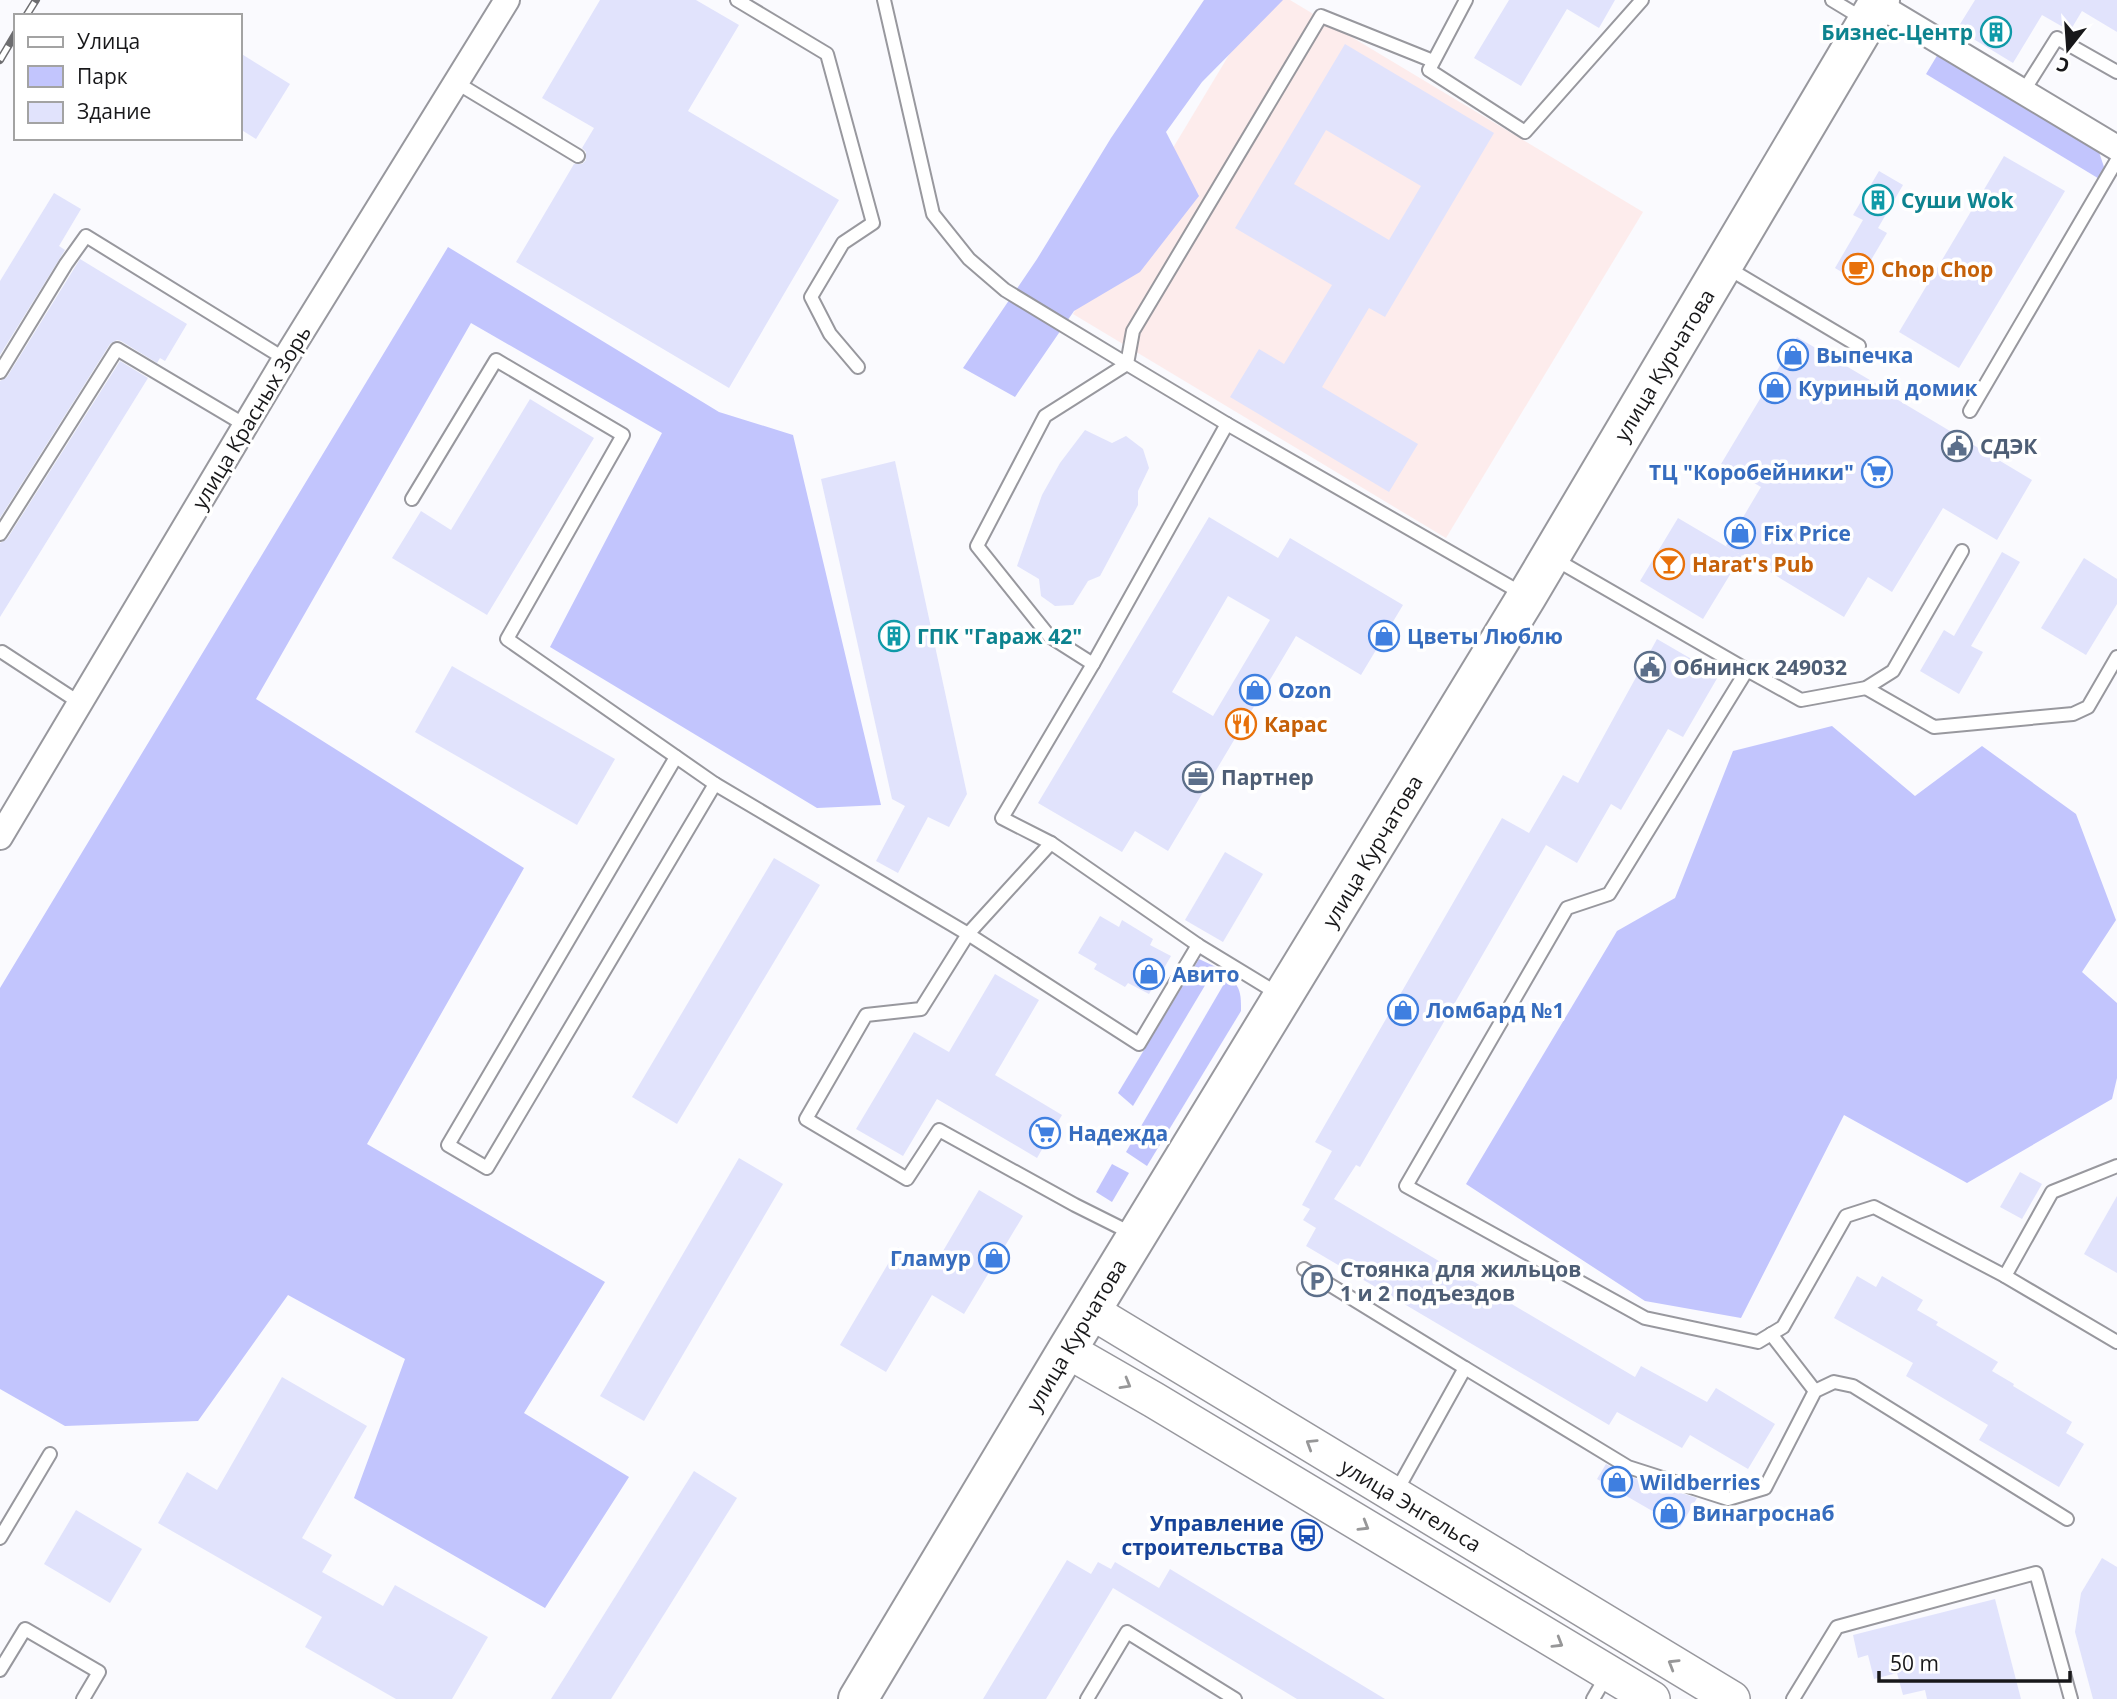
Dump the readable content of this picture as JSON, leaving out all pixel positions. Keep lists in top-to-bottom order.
{
  "streets": {
    "main road": ["улица Курчатова", "улица Энгельса"],
    "street": ["улица Красных Зорь"]
  },
  "crossings": [
    ["улица Курчатова", "улица Энгельса"]
  ],
  "places": {
    "building": ["Бизнес-Центр", "Суши Wok", "ГПК \"Гараж 42\""],
    "cafe": ["Chop Chop"],
    "shop": [
      "Выпечка",
      "Куриный домик",
      "Fix Price",
      "Цветы Люблю",
      "Ozon",
      "Авито",
      "Ломбард №1",
      "Гламур",
      "Wildberries",
      "Винагроснаб"
    ],
    "public building": ["СДЭК", "Обнинск 249032"],
    "supermarket": ["ТЦ \"Коробейники\"", "Надежда"],
    "bar": ["Harat's Pub"],
    "restaurant": ["Карас"],
    "office": ["Партнер"],
    "parking": ["Стоянка для жильцов 1 и 2 подъездов"],
    "bus stop": ["Управление строительства"]
  },
  "legend": ["Улица", "Парк", "Здание"],
  "scale_bar": "50 m",
  "north": "bottom"
}
